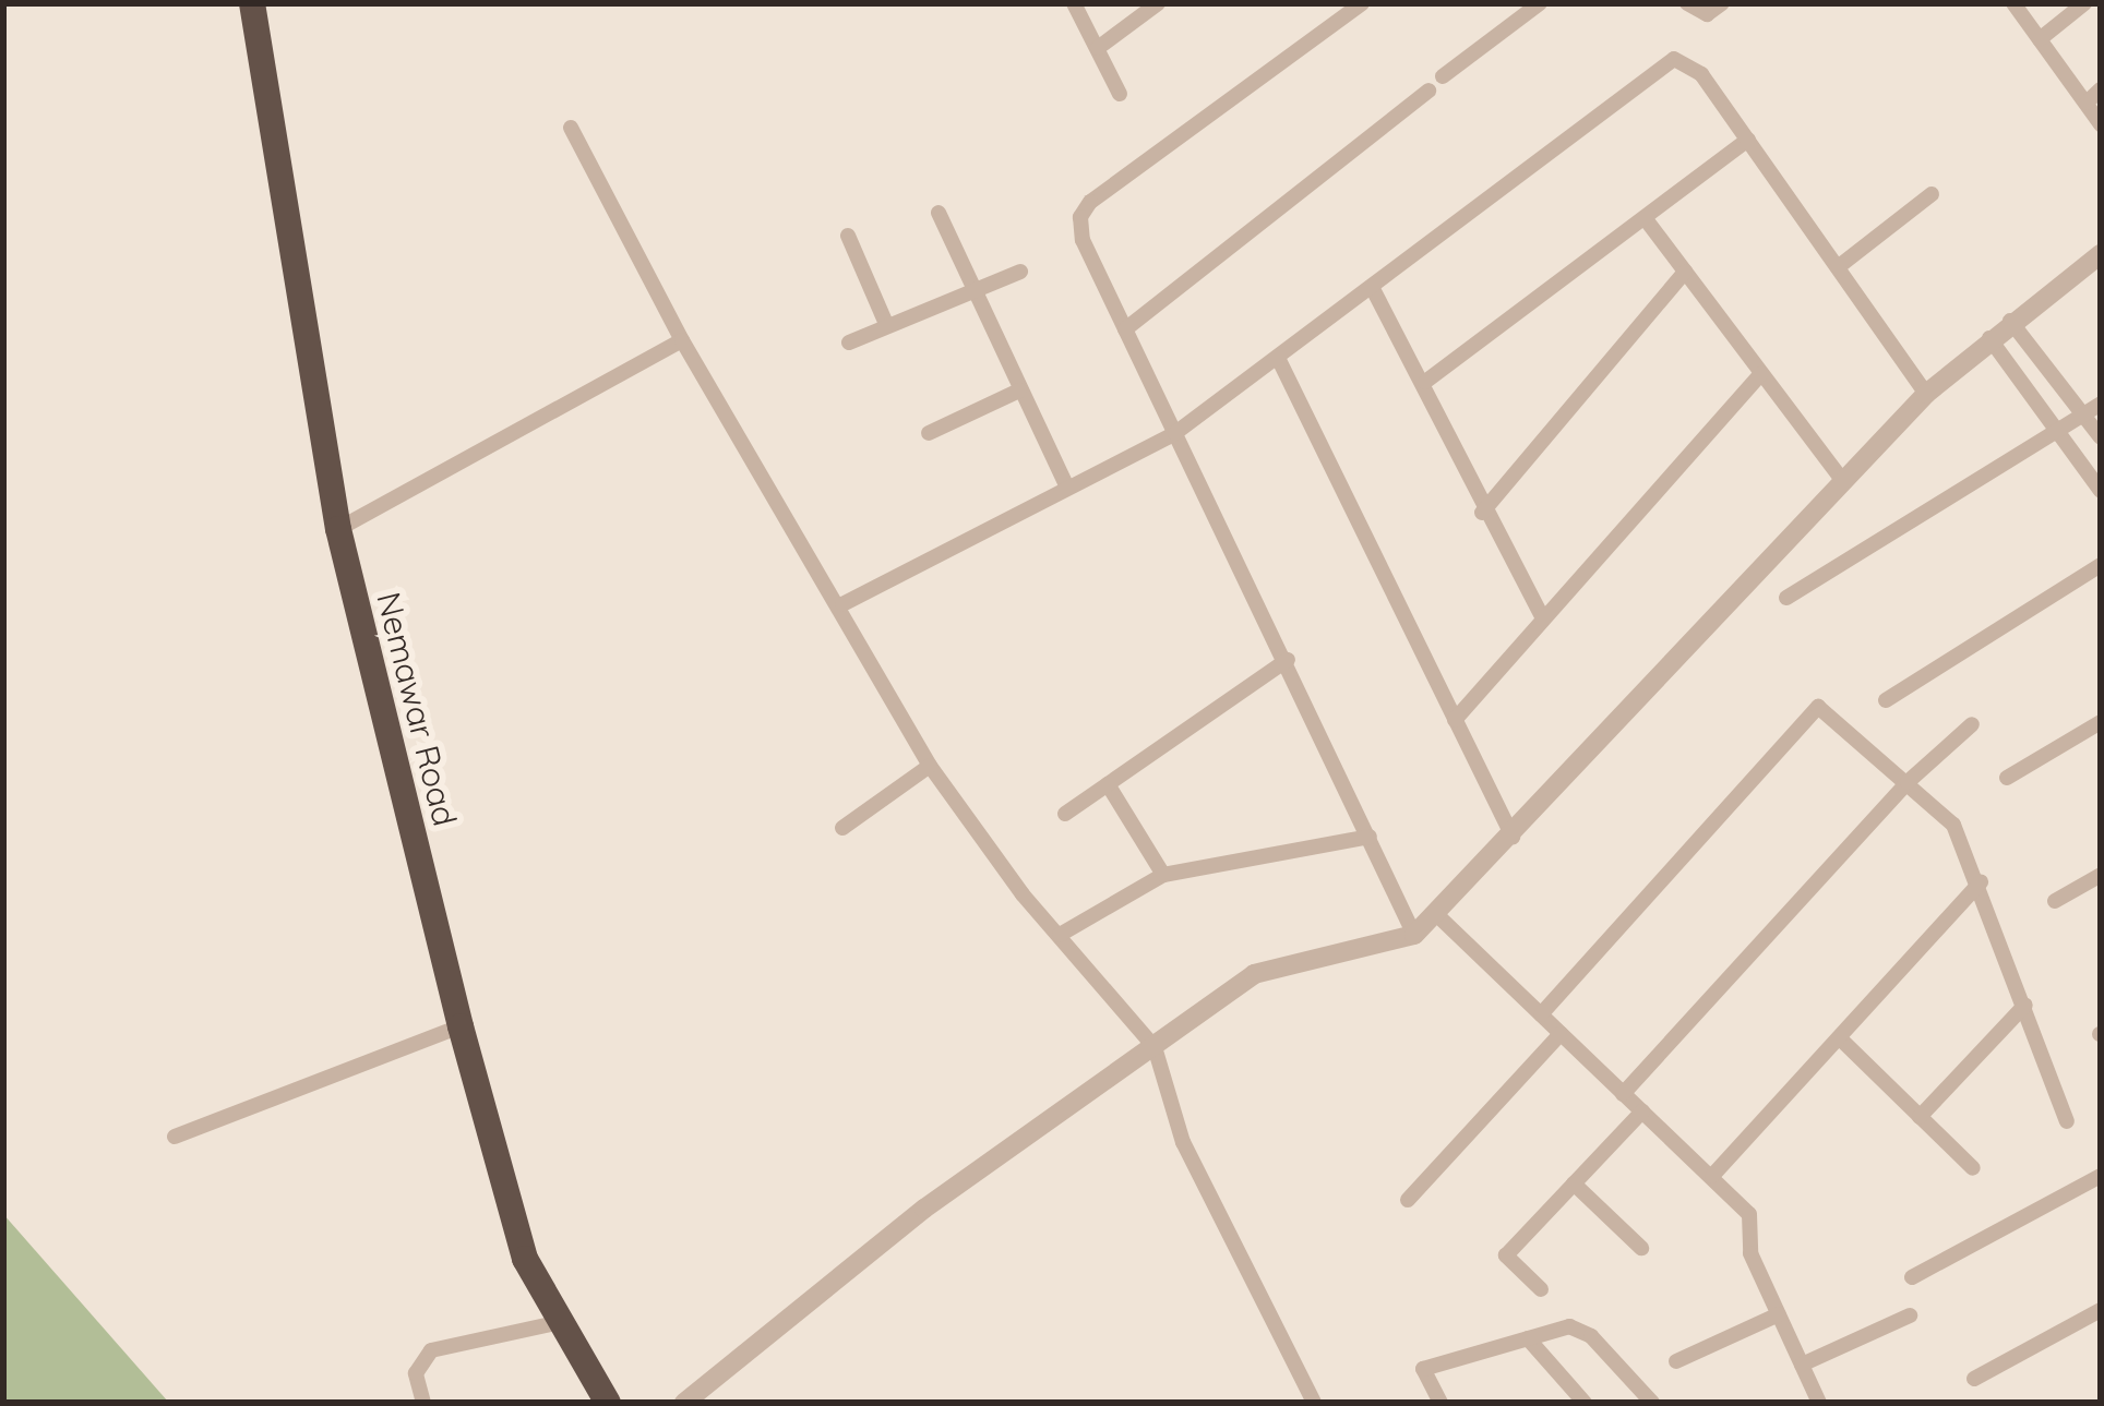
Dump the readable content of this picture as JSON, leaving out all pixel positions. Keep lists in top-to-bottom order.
{
  "streets": {
    "highway": ["Nemawar Road"]
  }
}
